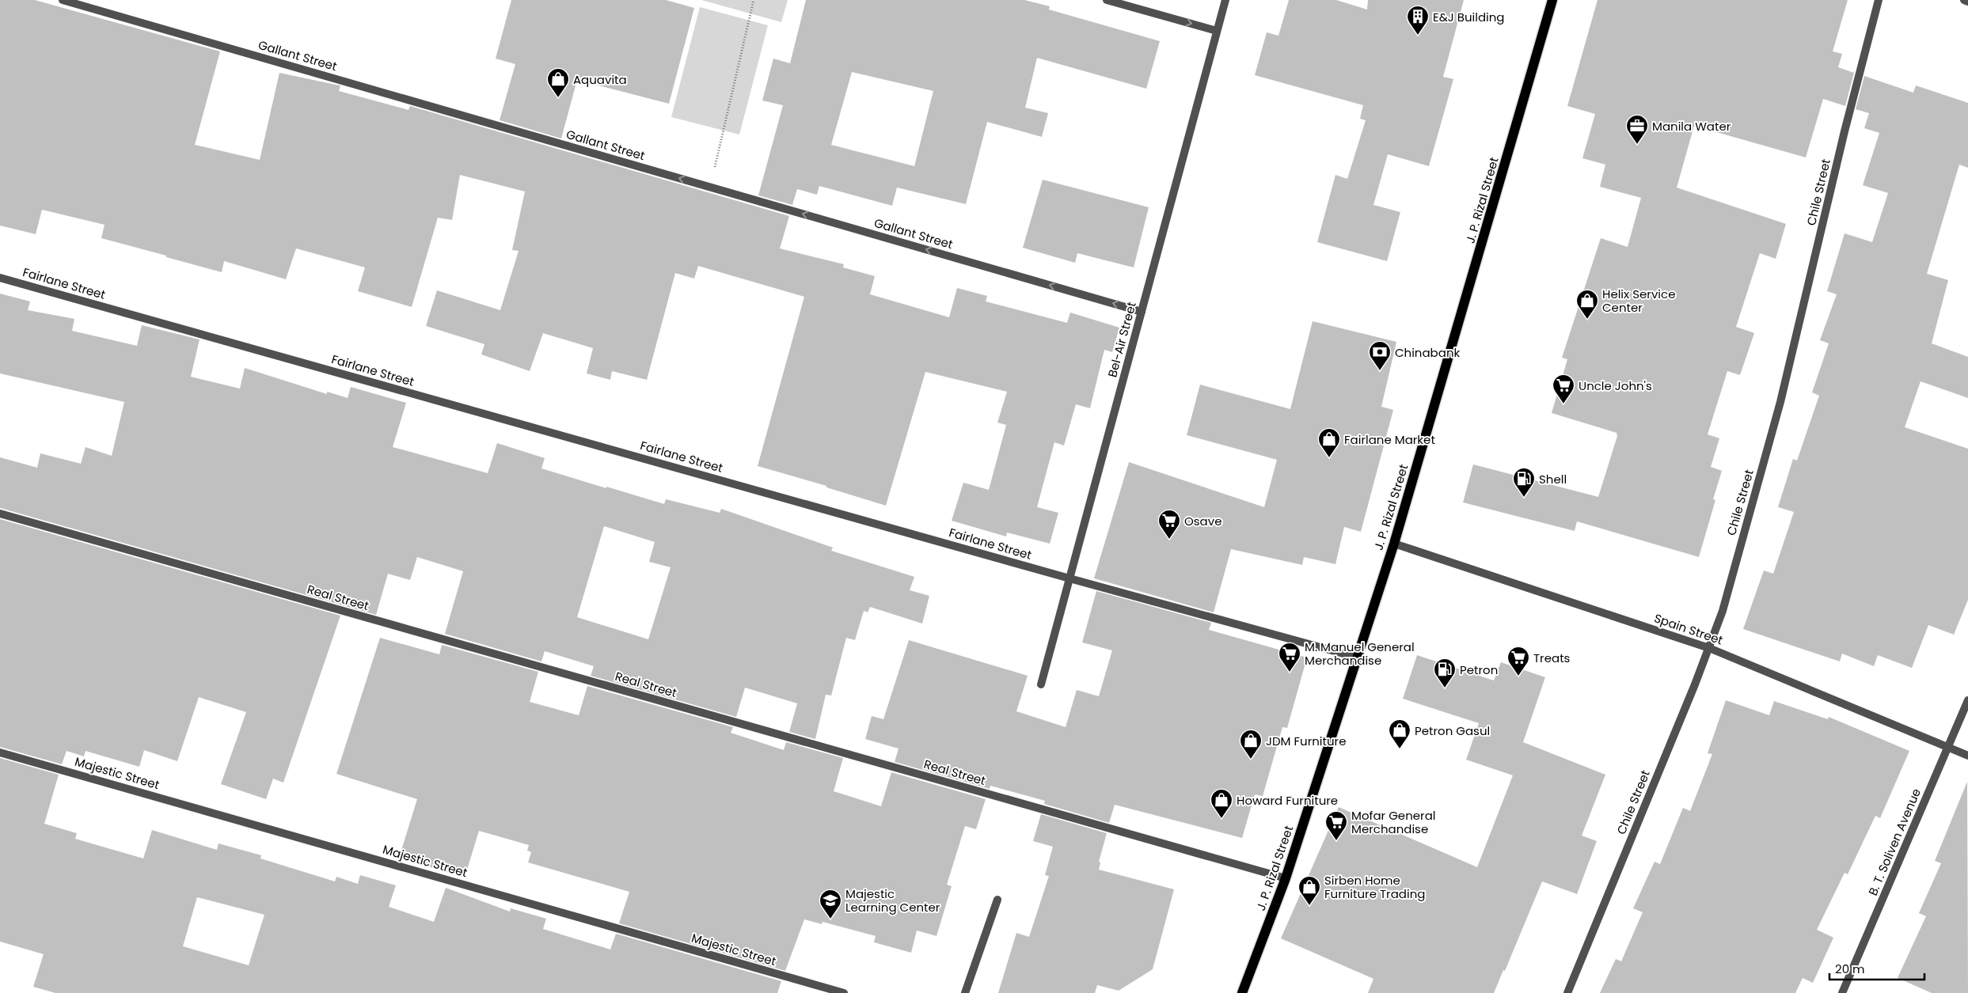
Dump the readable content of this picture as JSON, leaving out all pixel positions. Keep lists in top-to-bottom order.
{
  "streets": {
    "main road": ["J. P. Rizal Street"],
    "street": [
      "Gallant Street",
      "Chile Street",
      "Fairlane Street",
      "Bel-Air Street",
      "Real Street",
      "Spain Street",
      "Majestic Street",
      "B. T. Soliven Avenue"
    ]
  },
  "crossings": [
    ["Gallant Street", "Bel-Air Street"],
    ["Chile Street", "Spain Street"],
    ["J. P. Rizal Street", "Fairlane Street"],
    ["J. P. Rizal Street", "Real Street"],
    ["J. P. Rizal Street", "Spain Street"],
    ["Fairlane Street", "Bel-Air Street"],
    ["Spain Street", "B. T. Soliven Avenue"]
  ],
  "one_way": ["Gallant Street"],
  "places": {
    "building": ["E&J Building"],
    "shop": [
      "Aquavita",
      "Helix Service Center",
      "Fairlane Market",
      "Petron Gasul",
      "JDM Furniture",
      "Howard Furniture",
      "Sirben Home Furniture Trading"
    ],
    "office": ["Manila Water"],
    "bank": ["Chinabank"],
    "supermarket": [
      "Uncle John's",
      "Osave",
      "M. Manuel General Merchandise",
      "Treats",
      "Mofar General Merchandise"
    ],
    "fuel station": ["Shell", "Petron"],
    "school or university": ["Majestic Learning Center"]
  },
  "scale_bar": "20 m"
}
